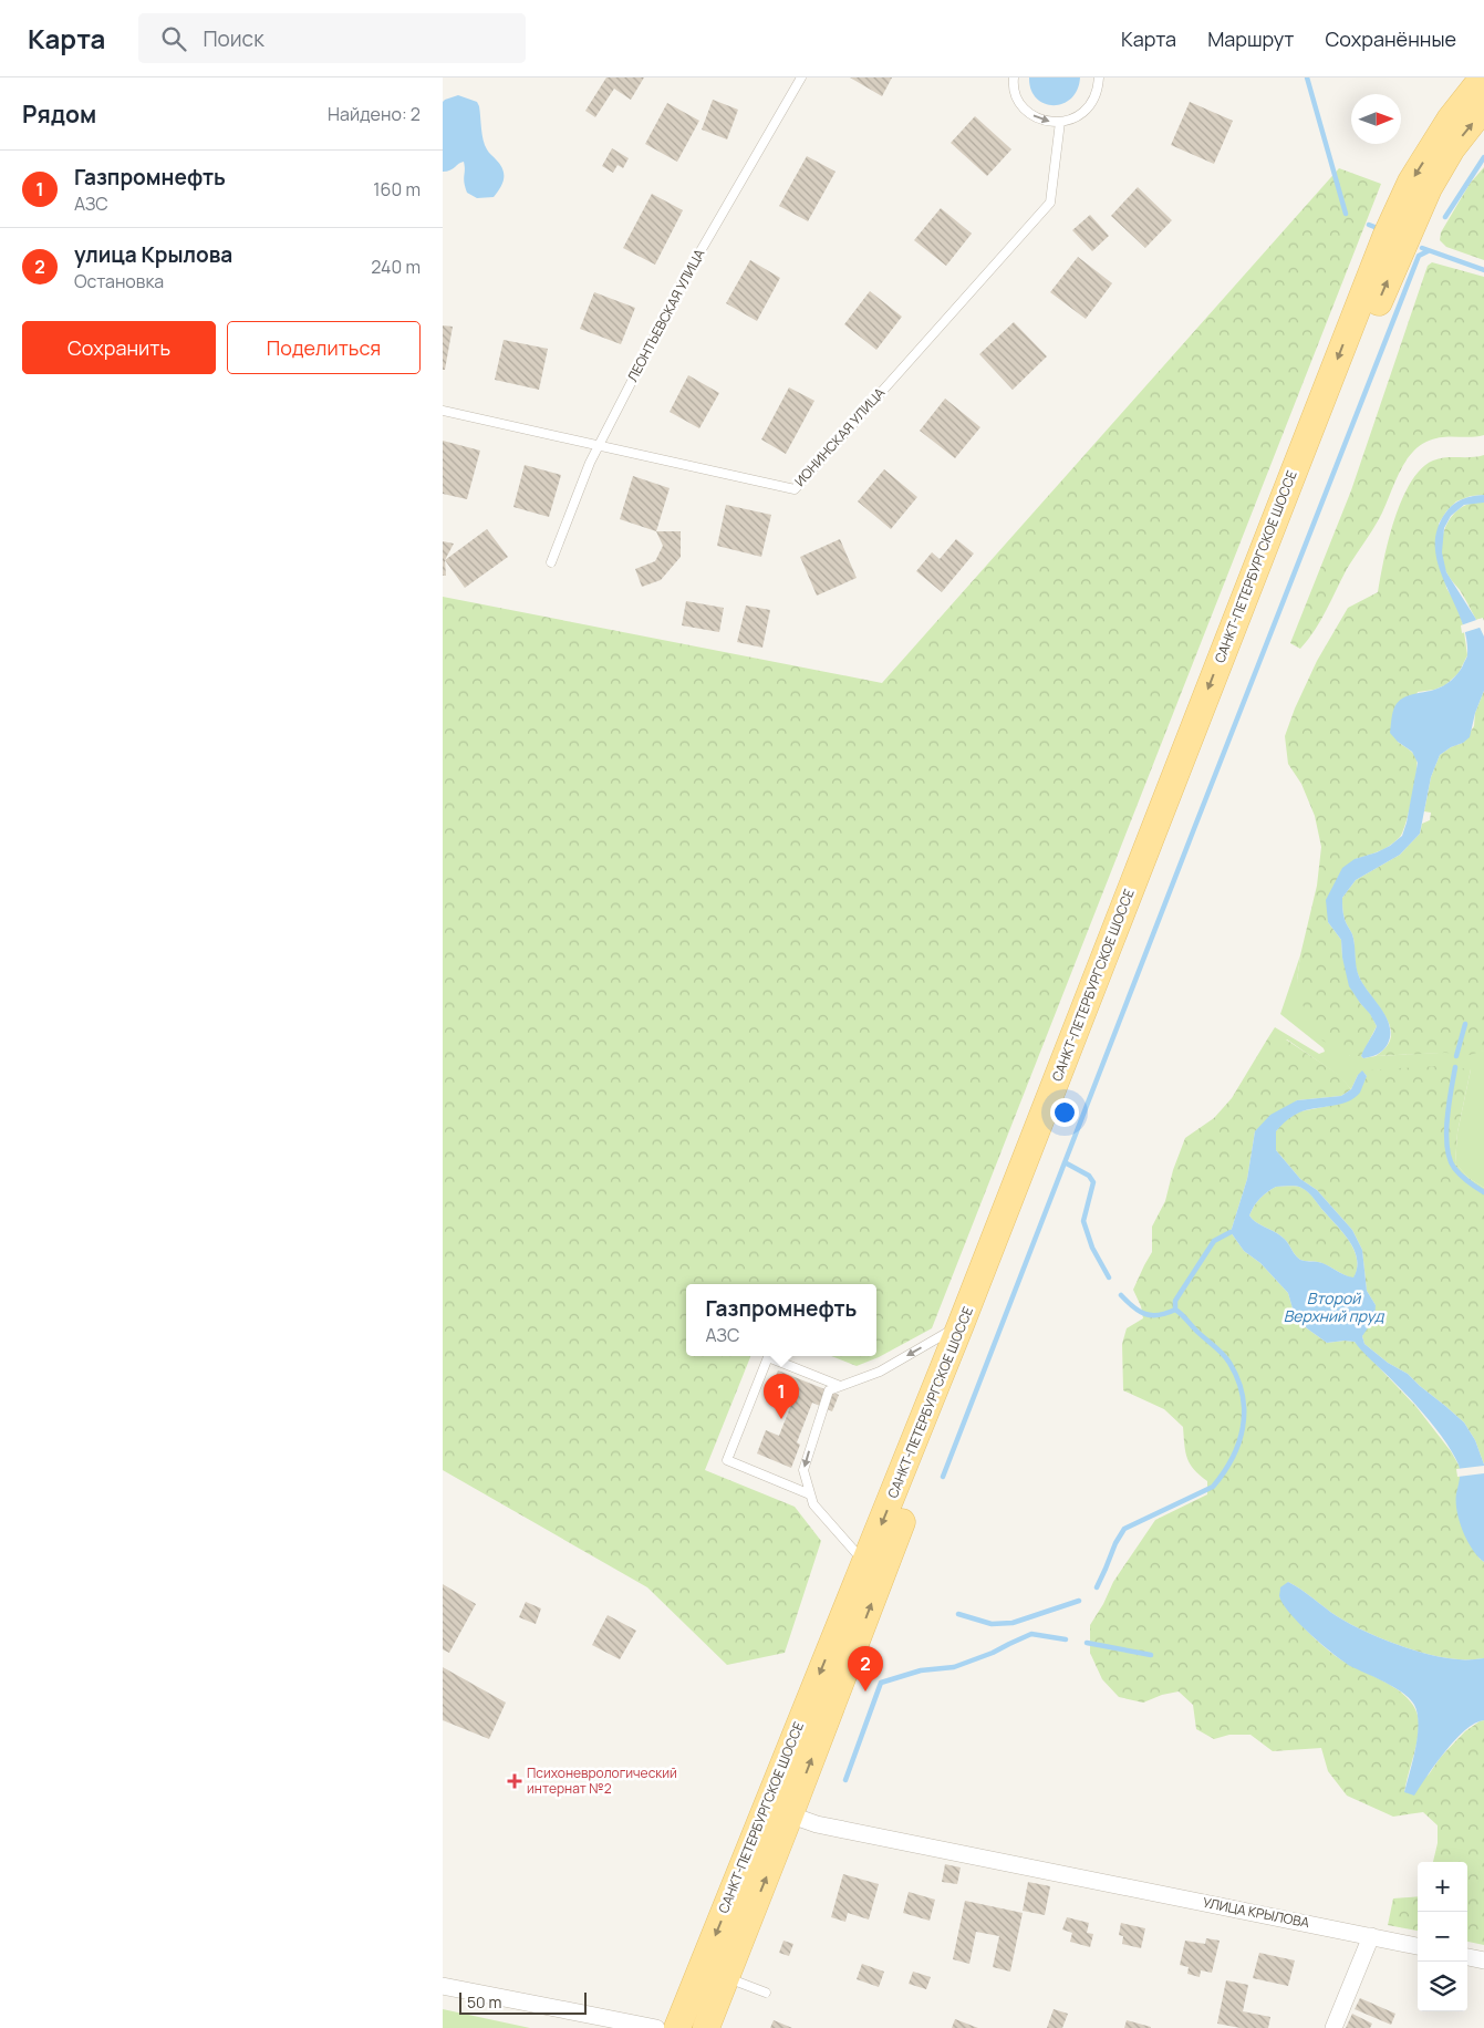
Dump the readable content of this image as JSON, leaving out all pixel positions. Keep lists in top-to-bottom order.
{
  "streets": {
    "main road": ["САНКТ-ПЕТЕРБУРГСКОЕ ШОССЕ"],
    "street": ["УЛИЦА КРЫЛОВА"],
    "lane": ["ЛЕОНТЬЕВСКАЯ УЛИЦА", "ИОНИНСКАЯ УЛИЦА"]
  },
  "crossings": [
    ["ЛЕОНТЬЕВСКАЯ УЛИЦА", "ИОНИНСКАЯ УЛИЦА"],
    ["САНКТ-ПЕТЕРБУРГСКОЕ ШОССЕ", "УЛИЦА КРЫЛОВА"]
  ],
  "water": ["Второй Верхний пруд"],
  "places": {
    "health": ["Психоневрологический интернат №2"]
  },
  "scale_bar": "50 m",
  "north": "right",
  "page": {
    "header": "Карта",
    "search": "Поиск",
    "nav": ["Карта", "Маршрут", "Сохранённые"],
    "heading": ["Рядом", "Найдено: 2"],
    "list": [
      {
        "mark": "1",
        "name": "Газпромнефть",
        "note": "АЗС",
        "value": "160 m"
      },
      {
        "mark": "2",
        "name": "улица Крылова",
        "note": "Остановка",
        "value": "240 m"
      }
    ],
    "buttons": ["Сохранить", "Поделиться"],
    "popup": ["Газпромнефть", "АЗС"],
    "pins": ["1", "2"],
    "map_buttons": ["+", "−"],
    "scale": "50 m"
  }
}
